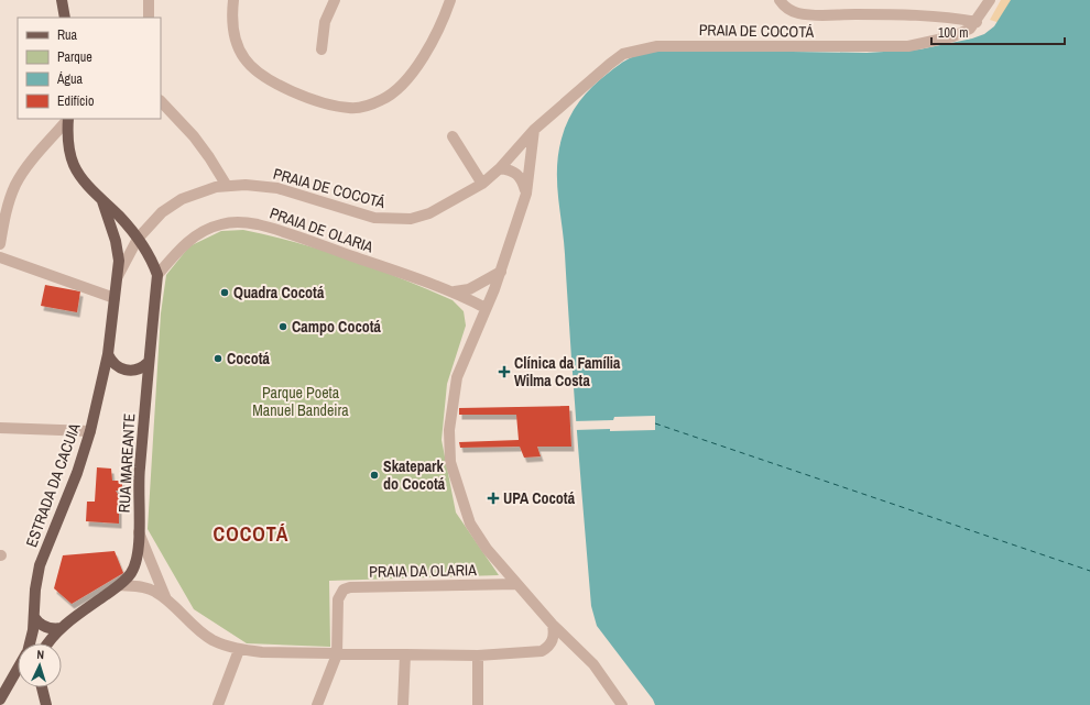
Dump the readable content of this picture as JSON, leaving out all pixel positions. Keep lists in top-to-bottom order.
{
  "streets": {
    "main road": ["RUA MAREANTE", "ESTRADA DA CACUIA"],
    "street": ["PRAIA DE COCOTÁ", "PRAIA DE OLARIA", "PRAIA DA OLARIA"]
  },
  "crossings": [
    ["PRAIA DE COCOTÁ", "RUA MAREANTE"],
    ["PRAIA DE COCOTÁ", "ESTRADA DA CACUIA"],
    ["PRAIA DE OLARIA", "RUA MAREANTE"],
    ["RUA MAREANTE", "ESTRADA DA CACUIA"]
  ],
  "districts": ["COCOTÁ"],
  "parks": ["Parque Poeta Manuel Bandeira"],
  "places": {
    "other": [
      "Quadra Cocotá",
      "Campo Cocotá",
      "Cocotá",
      "Skatepark do Cocotá"
    ],
    "health": ["Clínica da Família Wilma Costa", "UPA Cocotá"]
  },
  "legend": [
    "Rua",
    "Parque",
    "Água",
    "Edifício"
  ],
  "scale_bar": "100 m",
  "north": "top"
}
